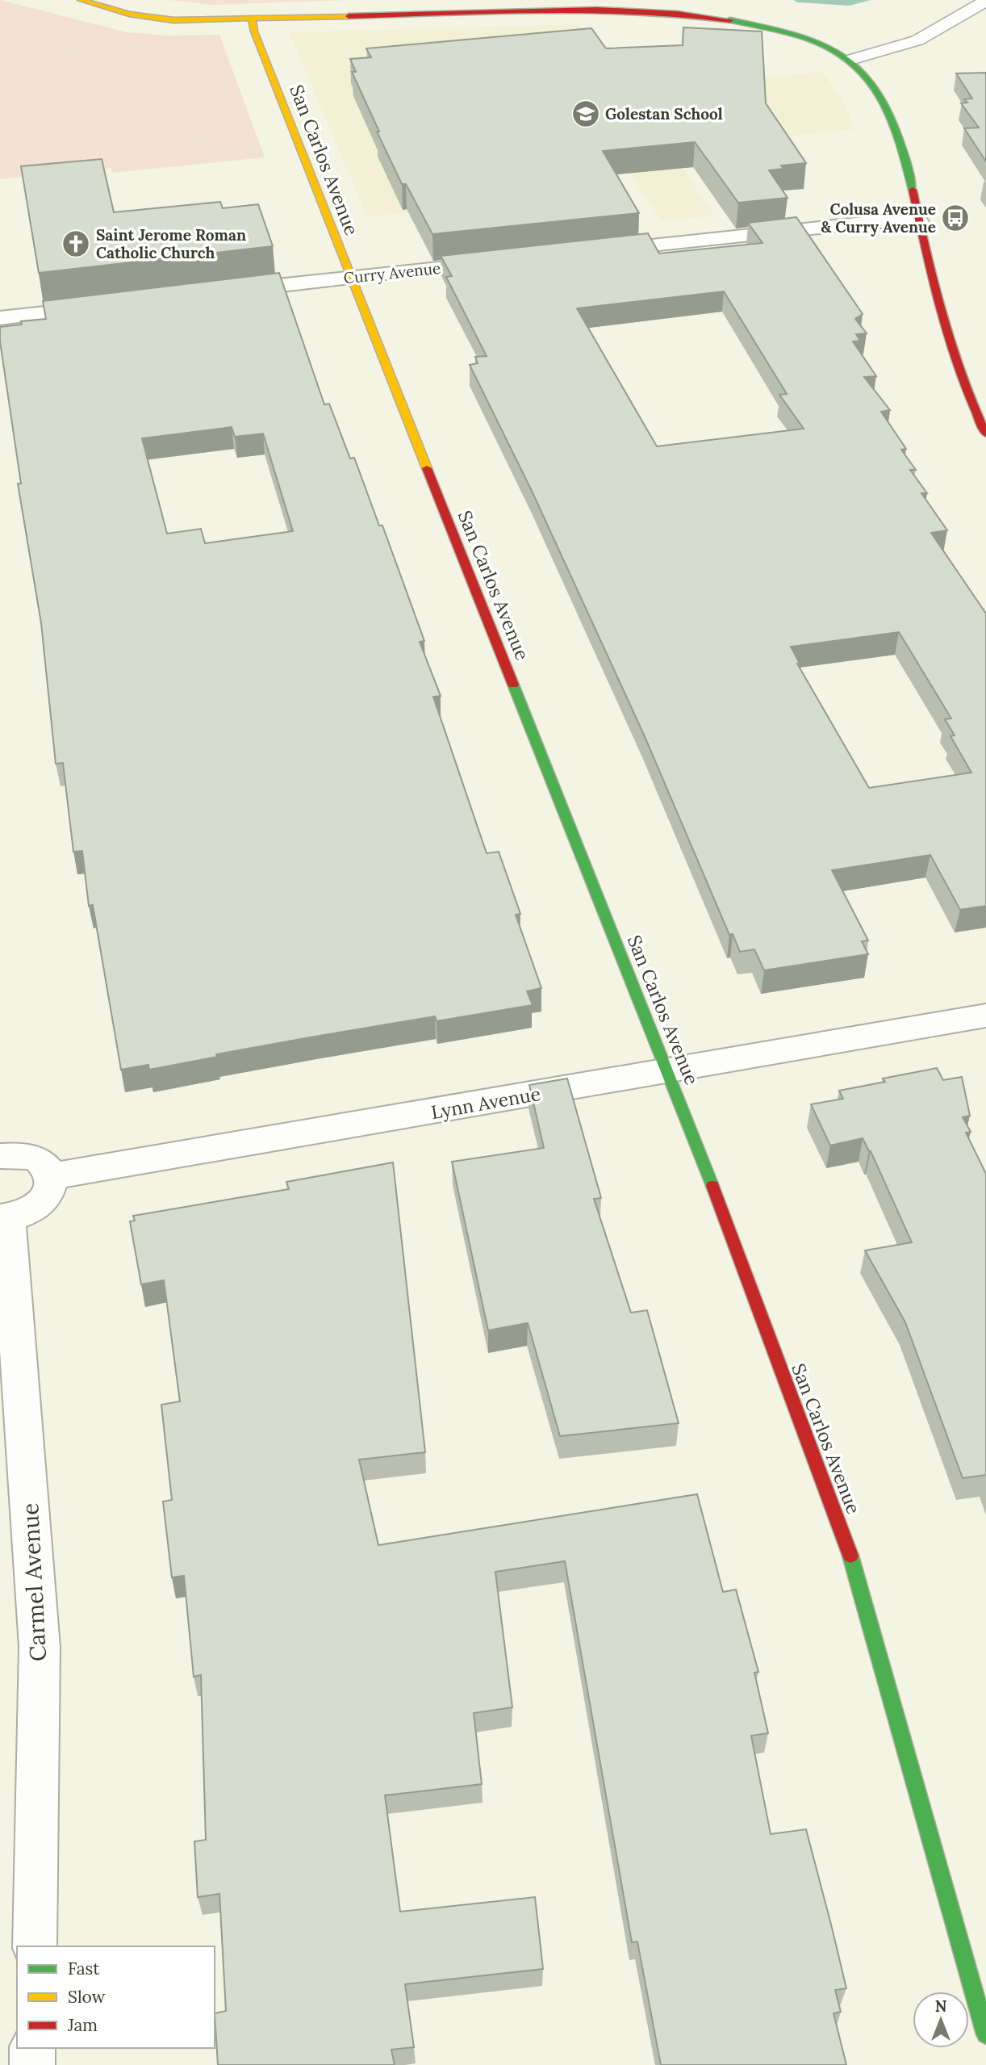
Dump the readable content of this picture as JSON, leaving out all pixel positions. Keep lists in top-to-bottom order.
{
  "streets": {
    "street": [
      "San Carlos Avenue",
      "Curry Avenue",
      "Lynn Avenue",
      "Carmel Avenue"
    ]
  },
  "crossings": [
    ["San Carlos Avenue", "Curry Avenue"],
    ["San Carlos Avenue", "Lynn Avenue"]
  ],
  "places": {
    "school or university": ["Golestan School"],
    "bus stop": ["Colusa Avenue & Curry Avenue"],
    "church": ["Saint Jerome Roman Catholic Church"]
  },
  "legend": ["Fast", "Slow", "Jam"],
  "north": "top"
}
